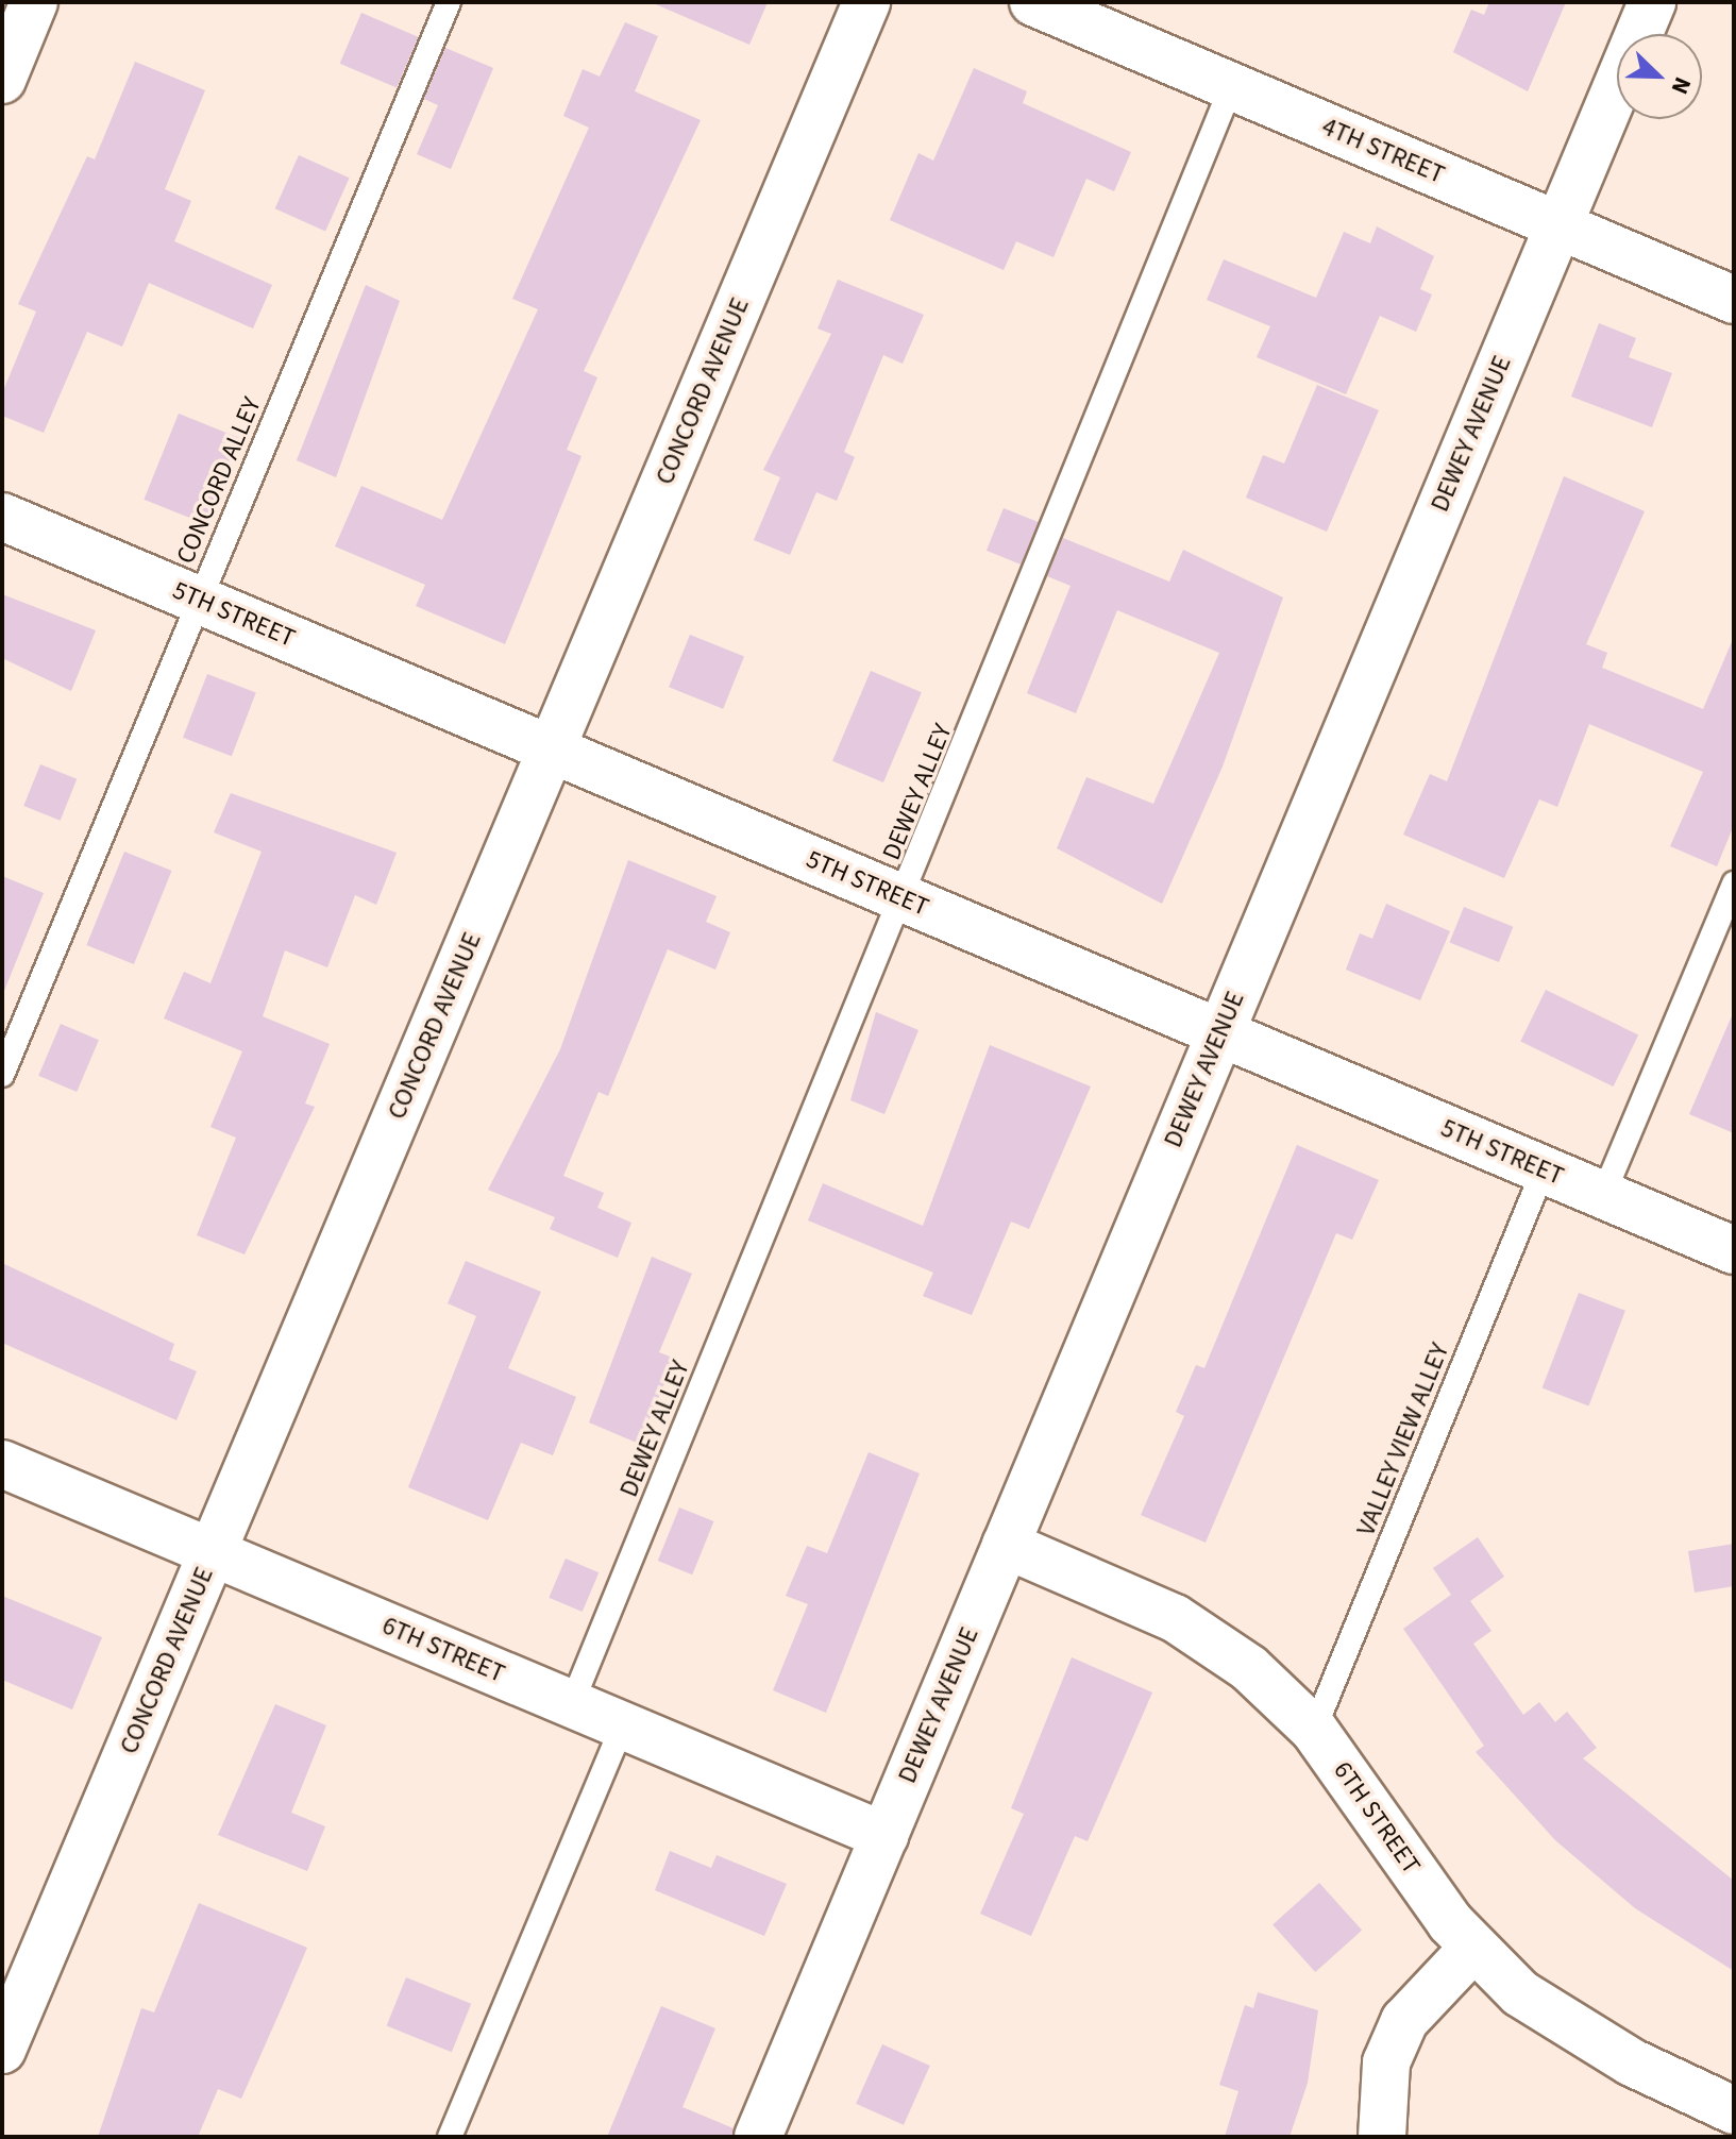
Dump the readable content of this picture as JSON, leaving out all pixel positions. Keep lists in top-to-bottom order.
{
  "streets": {
    "street": [
      "4TH STREET",
      "CONCORD AVENUE",
      "DEWEY AVENUE",
      "5TH STREET",
      "6TH STREET"
    ],
    "lane": ["CONCORD ALLEY", "DEWEY ALLEY", "VALLEY VIEW ALLEY"]
  },
  "crossings": [
    ["4TH STREET", "DEWEY AVENUE"],
    ["4TH STREET", "DEWEY ALLEY"],
    ["CONCORD AVENUE", "5TH STREET"],
    ["CONCORD AVENUE", "6TH STREET"],
    ["DEWEY AVENUE", "5TH STREET"],
    ["DEWEY AVENUE", "6TH STREET"],
    ["CONCORD ALLEY", "5TH STREET"],
    ["5TH STREET", "DEWEY ALLEY"],
    ["5TH STREET", "VALLEY VIEW ALLEY"],
    ["DEWEY ALLEY", "6TH STREET"],
    ["VALLEY VIEW ALLEY", "6TH STREET"]
  ],
  "north": "bottom right"
}
